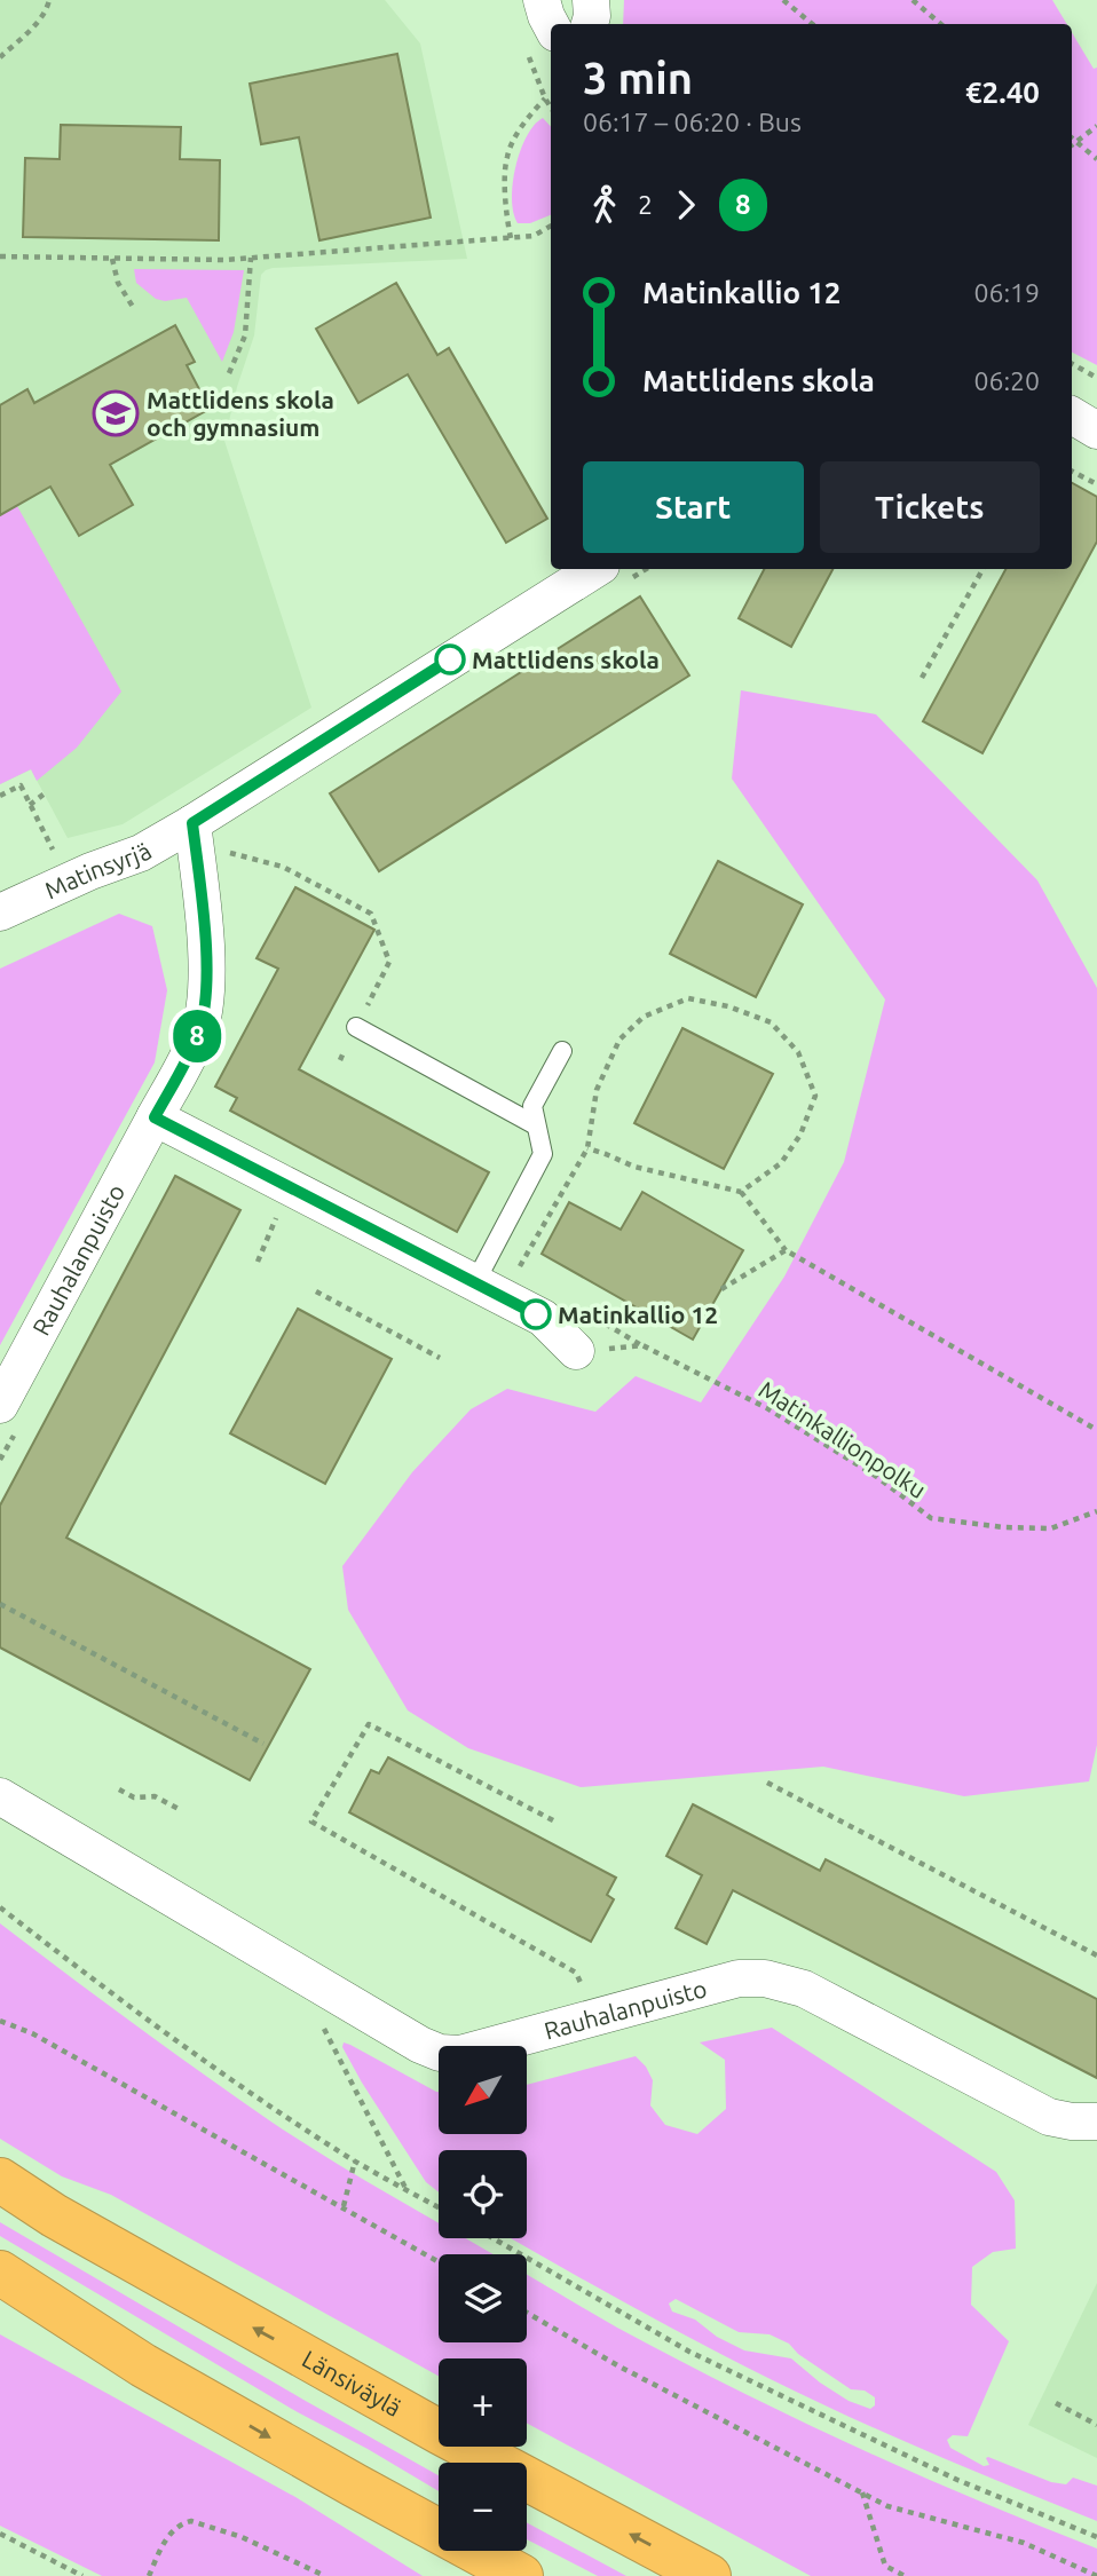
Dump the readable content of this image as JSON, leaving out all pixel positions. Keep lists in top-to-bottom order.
{
  "streets": {
    "highway": ["Länsiväylä"],
    "street": ["Matinsyrjä", "Rauhalanpuisto"],
    "path": ["Matinkallionpolku"]
  },
  "crossings": [
    ["Matinsyrjä", "Rauhalanpuisto"]
  ],
  "places": {
    "school or university": ["Mattlidens skola och gymnasium"],
    "other": ["Mattlidens skola", "Matinkallio 12"]
  },
  "lines": ["bus line 8"],
  "north": "bottom left",
  "page": {
    "on_map": "8",
    "heading": ["3 min", "06:17 – 06:20 · Bus", "€2.40"],
    "legs": ["2", "8"],
    "list": [
      {
        "name": "Matinkallio 12",
        "value": "06:19"
      },
      {
        "name": "Mattlidens skola",
        "value": "06:20"
      }
    ],
    "buttons": ["Start", "Tickets"],
    "map_buttons": ["+", "−"]
  }
}
